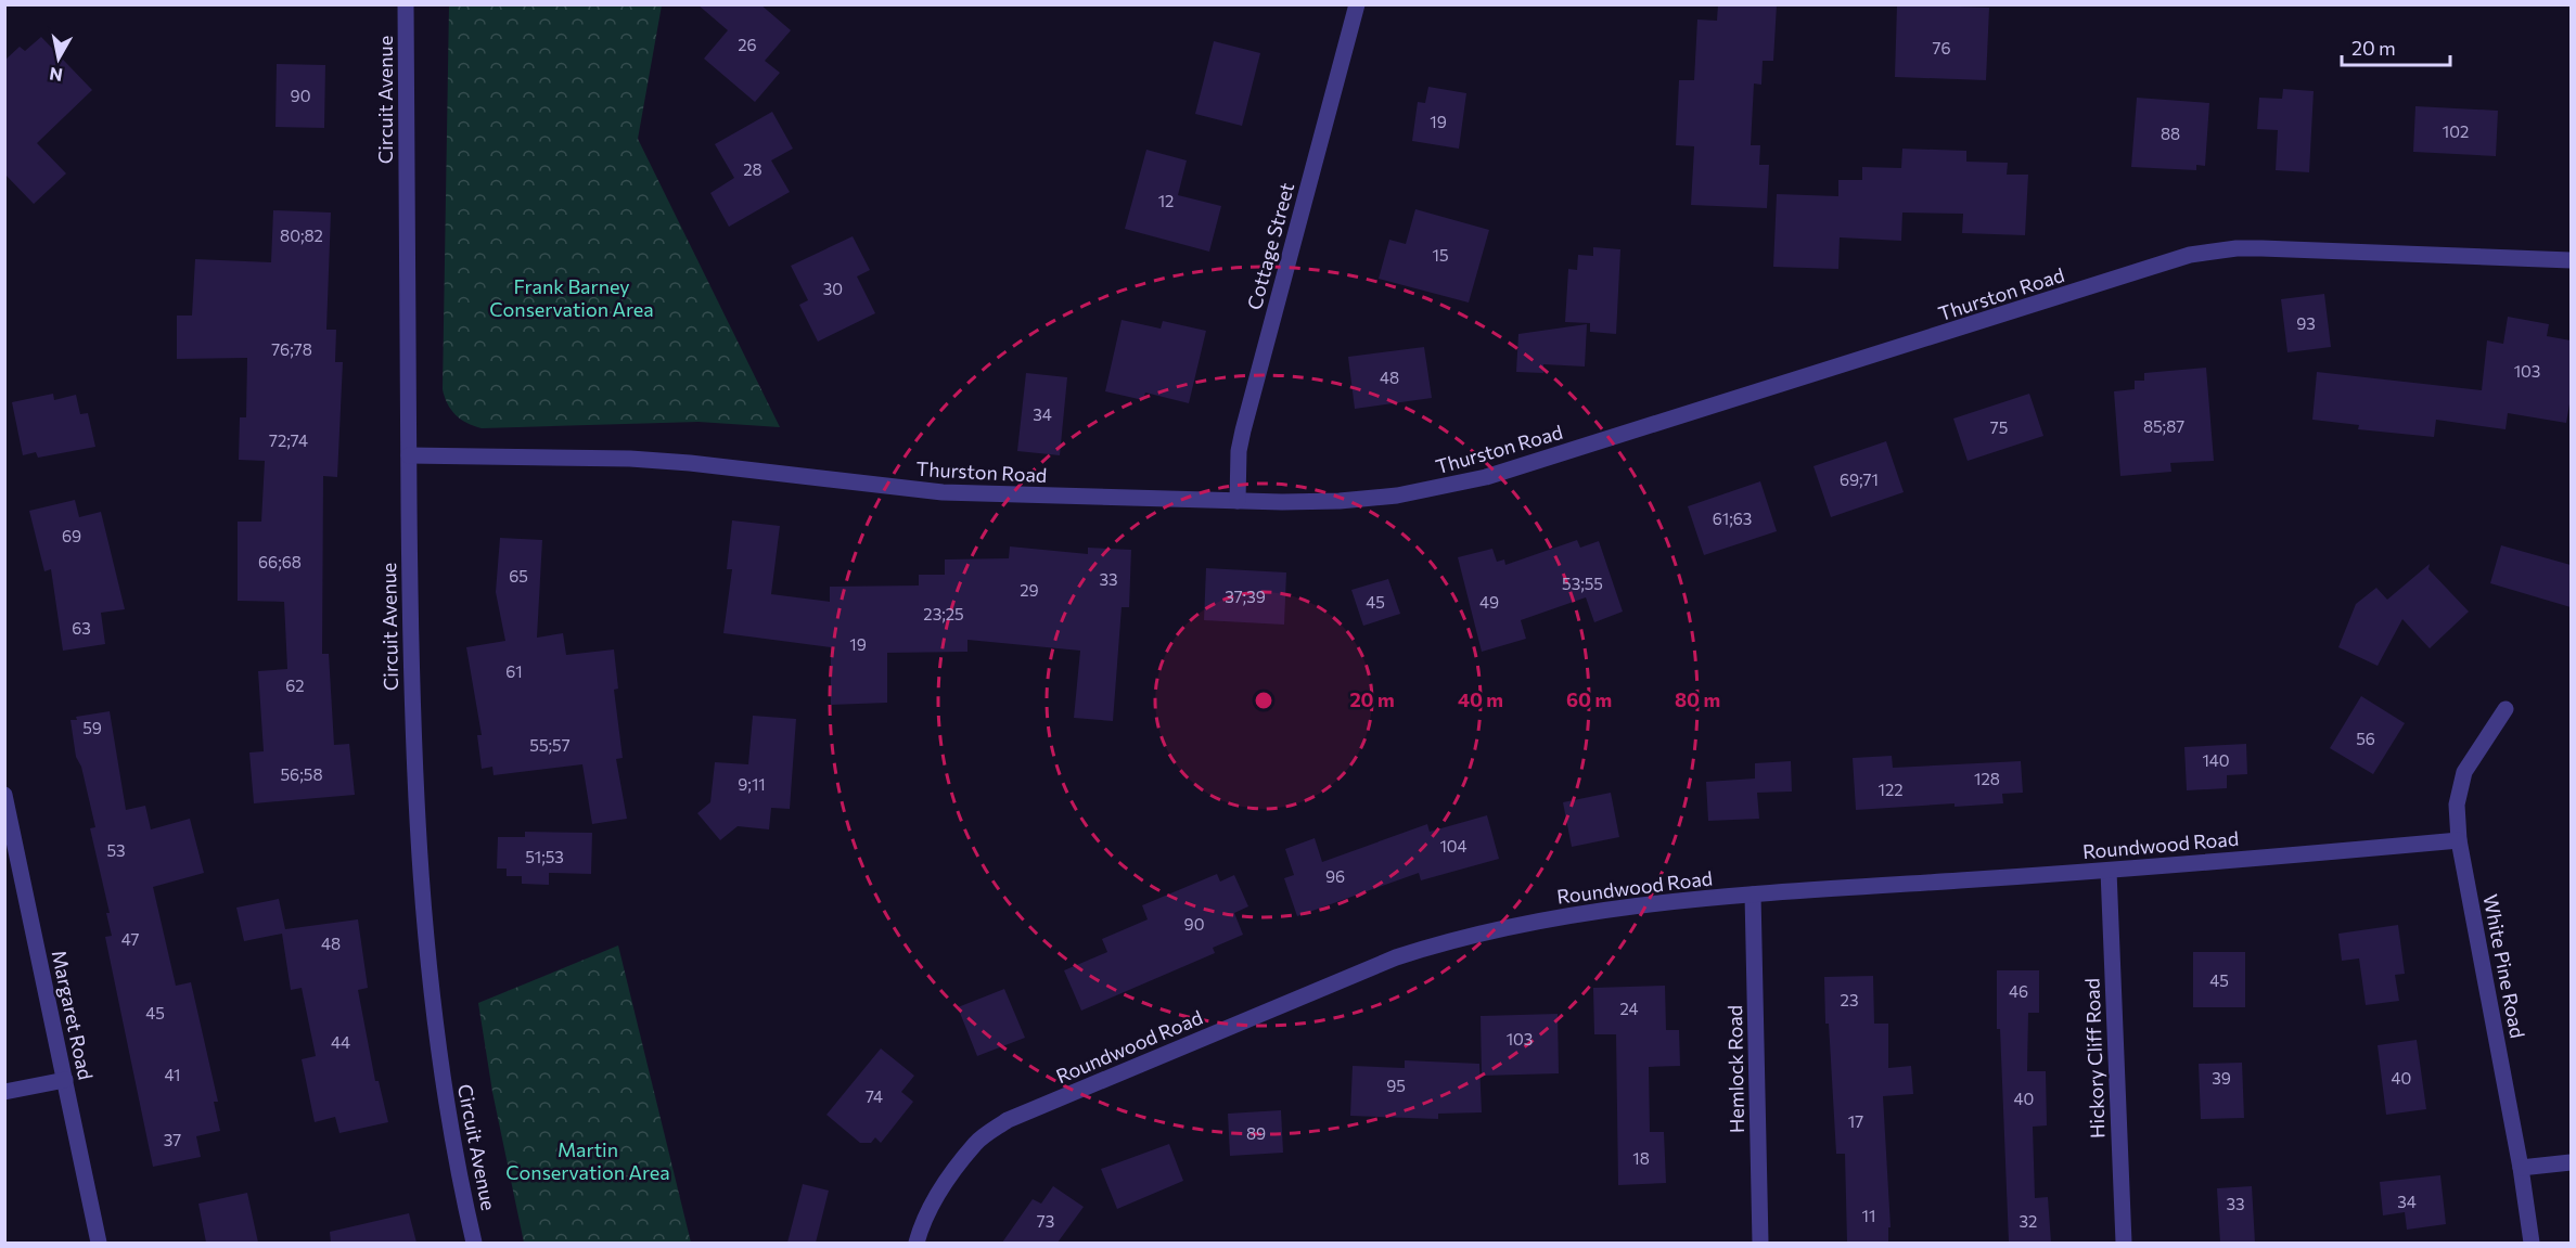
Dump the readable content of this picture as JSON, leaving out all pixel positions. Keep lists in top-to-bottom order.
{
  "streets": {
    "street": [
      "Circuit Avenue",
      "Cottage Street",
      "Thurston Road",
      "Roundwood Road",
      "White Pine Road",
      "Margaret Road",
      "Hickory Cliff Road",
      "Hemlock Road"
    ]
  },
  "crossings": [
    ["Circuit Avenue", "Thurston Road"],
    ["Cottage Street", "Thurston Road"],
    ["Roundwood Road", "White Pine Road"],
    ["Roundwood Road", "Hickory Cliff Road"],
    ["Roundwood Road", "Hemlock Road"]
  ],
  "parks": ["Frank Barney Conservation Area", "Martin Conservation Area"],
  "house_numbers": [
    "26",
    "76",
    "90",
    "19",
    "102",
    "88",
    "28",
    "12",
    "80;82",
    "15",
    "30",
    "93",
    "76;78",
    "103",
    "48",
    "34",
    "85;87",
    "75",
    "72;74",
    "69;71",
    "61;63",
    "69",
    "66;68",
    "65",
    "33",
    "53;55",
    "29",
    "37;39",
    "45",
    "49",
    "23;25",
    "63",
    "19",
    "61",
    "62",
    "59",
    "56",
    "55;57",
    "140",
    "56;58",
    "128",
    "9;11",
    "122",
    "104",
    "53",
    "51;53",
    "96",
    "90",
    "47",
    "48",
    "45",
    "46",
    "23",
    "24",
    "45",
    "103",
    "44",
    "41",
    "39",
    "40",
    "95",
    "74",
    "40",
    "17",
    "89",
    "37",
    "18",
    "34",
    "33",
    "11",
    "73",
    "32"
  ],
  "scale_bar": "20 m",
  "north": "bottom",
  "rings": [
    "20 m",
    "40 m",
    "60 m",
    "80 m"
  ]
}
